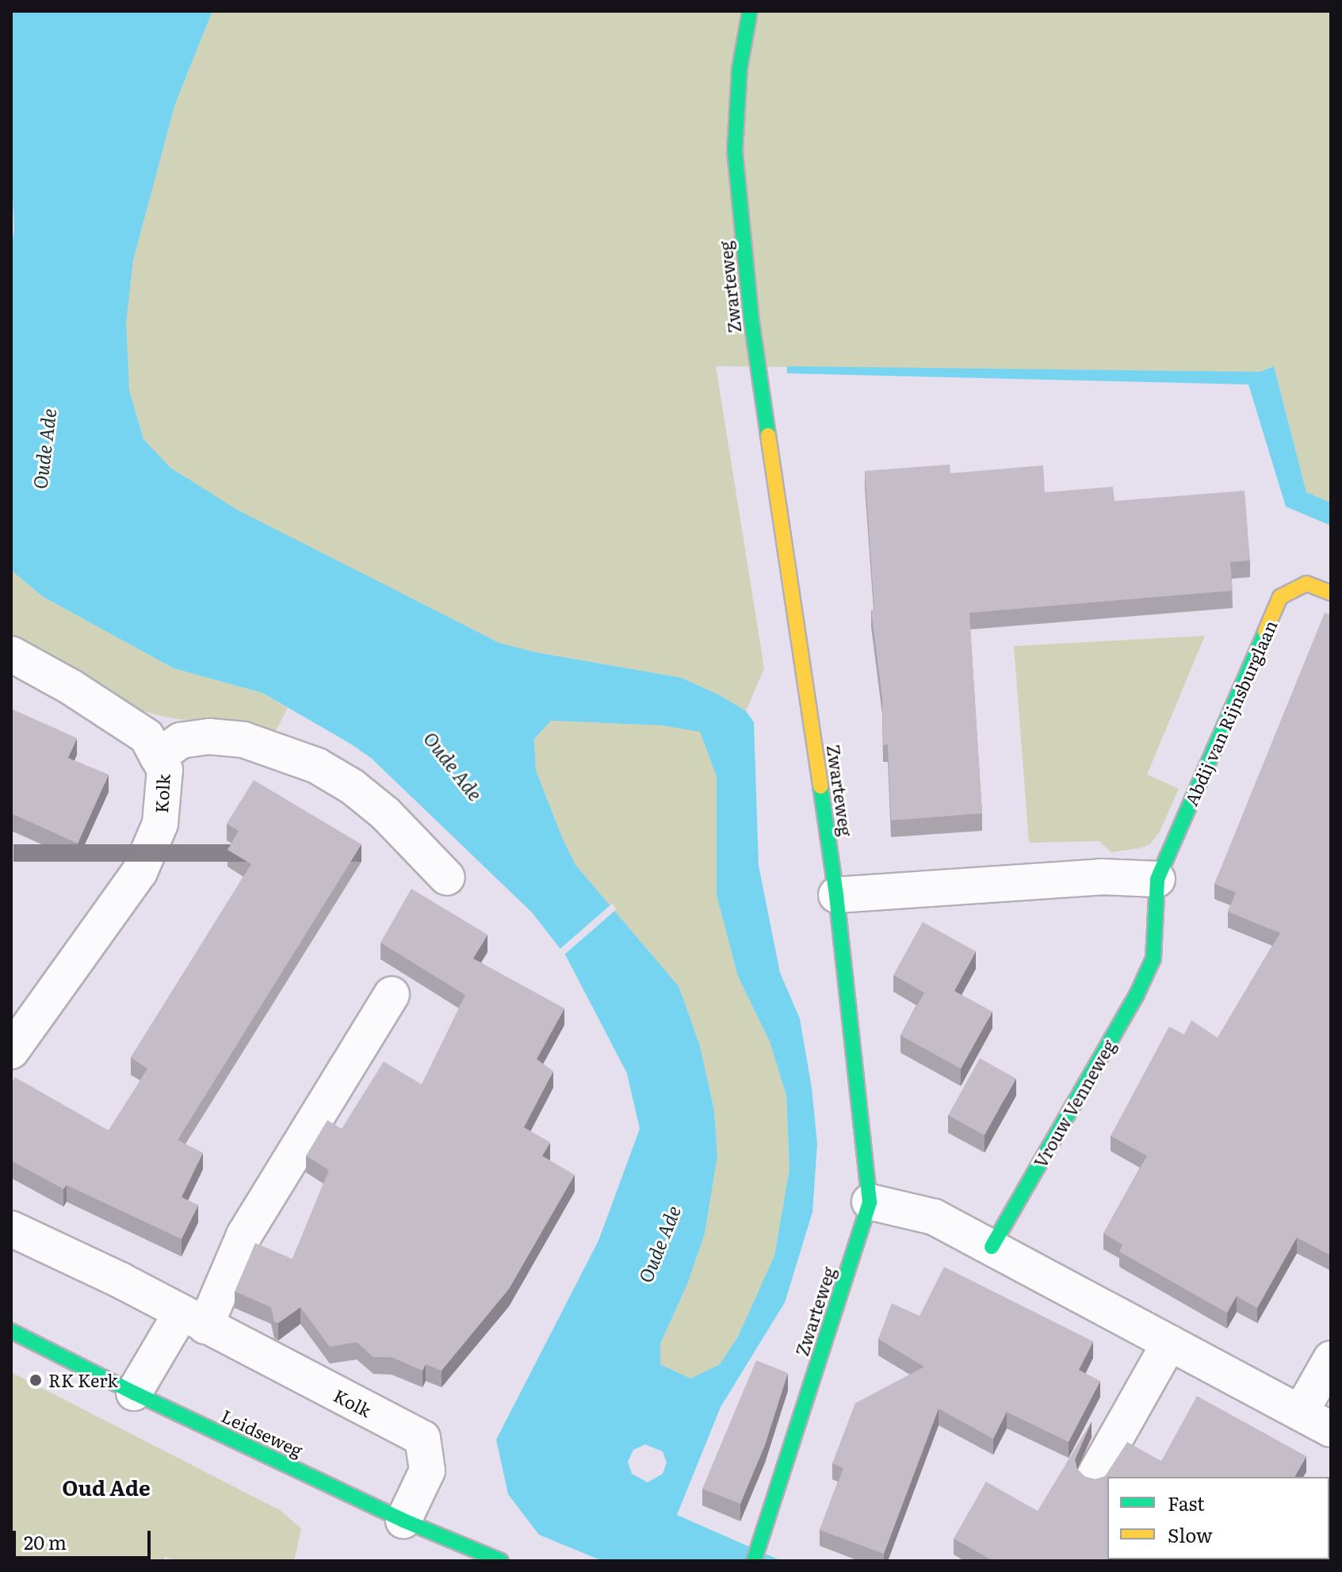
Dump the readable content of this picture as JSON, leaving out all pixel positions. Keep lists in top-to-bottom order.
{
  "streets": {
    "street": [
      "Zwarteweg",
      "Abdij van Rijnsburglaan",
      "Kolk",
      "Vrouw Venneweg",
      "Leidseweg"
    ]
  },
  "crossings": [
    ["Abdij van Rijnsburglaan", "Vrouw Venneweg"],
    ["Kolk", "Leidseweg"]
  ],
  "districts": ["Oud Ade"],
  "water": ["Oude Ade"],
  "places": ["RK Kerk"],
  "legend": ["Fast", "Slow"],
  "scale_bar": "20 m"
}
